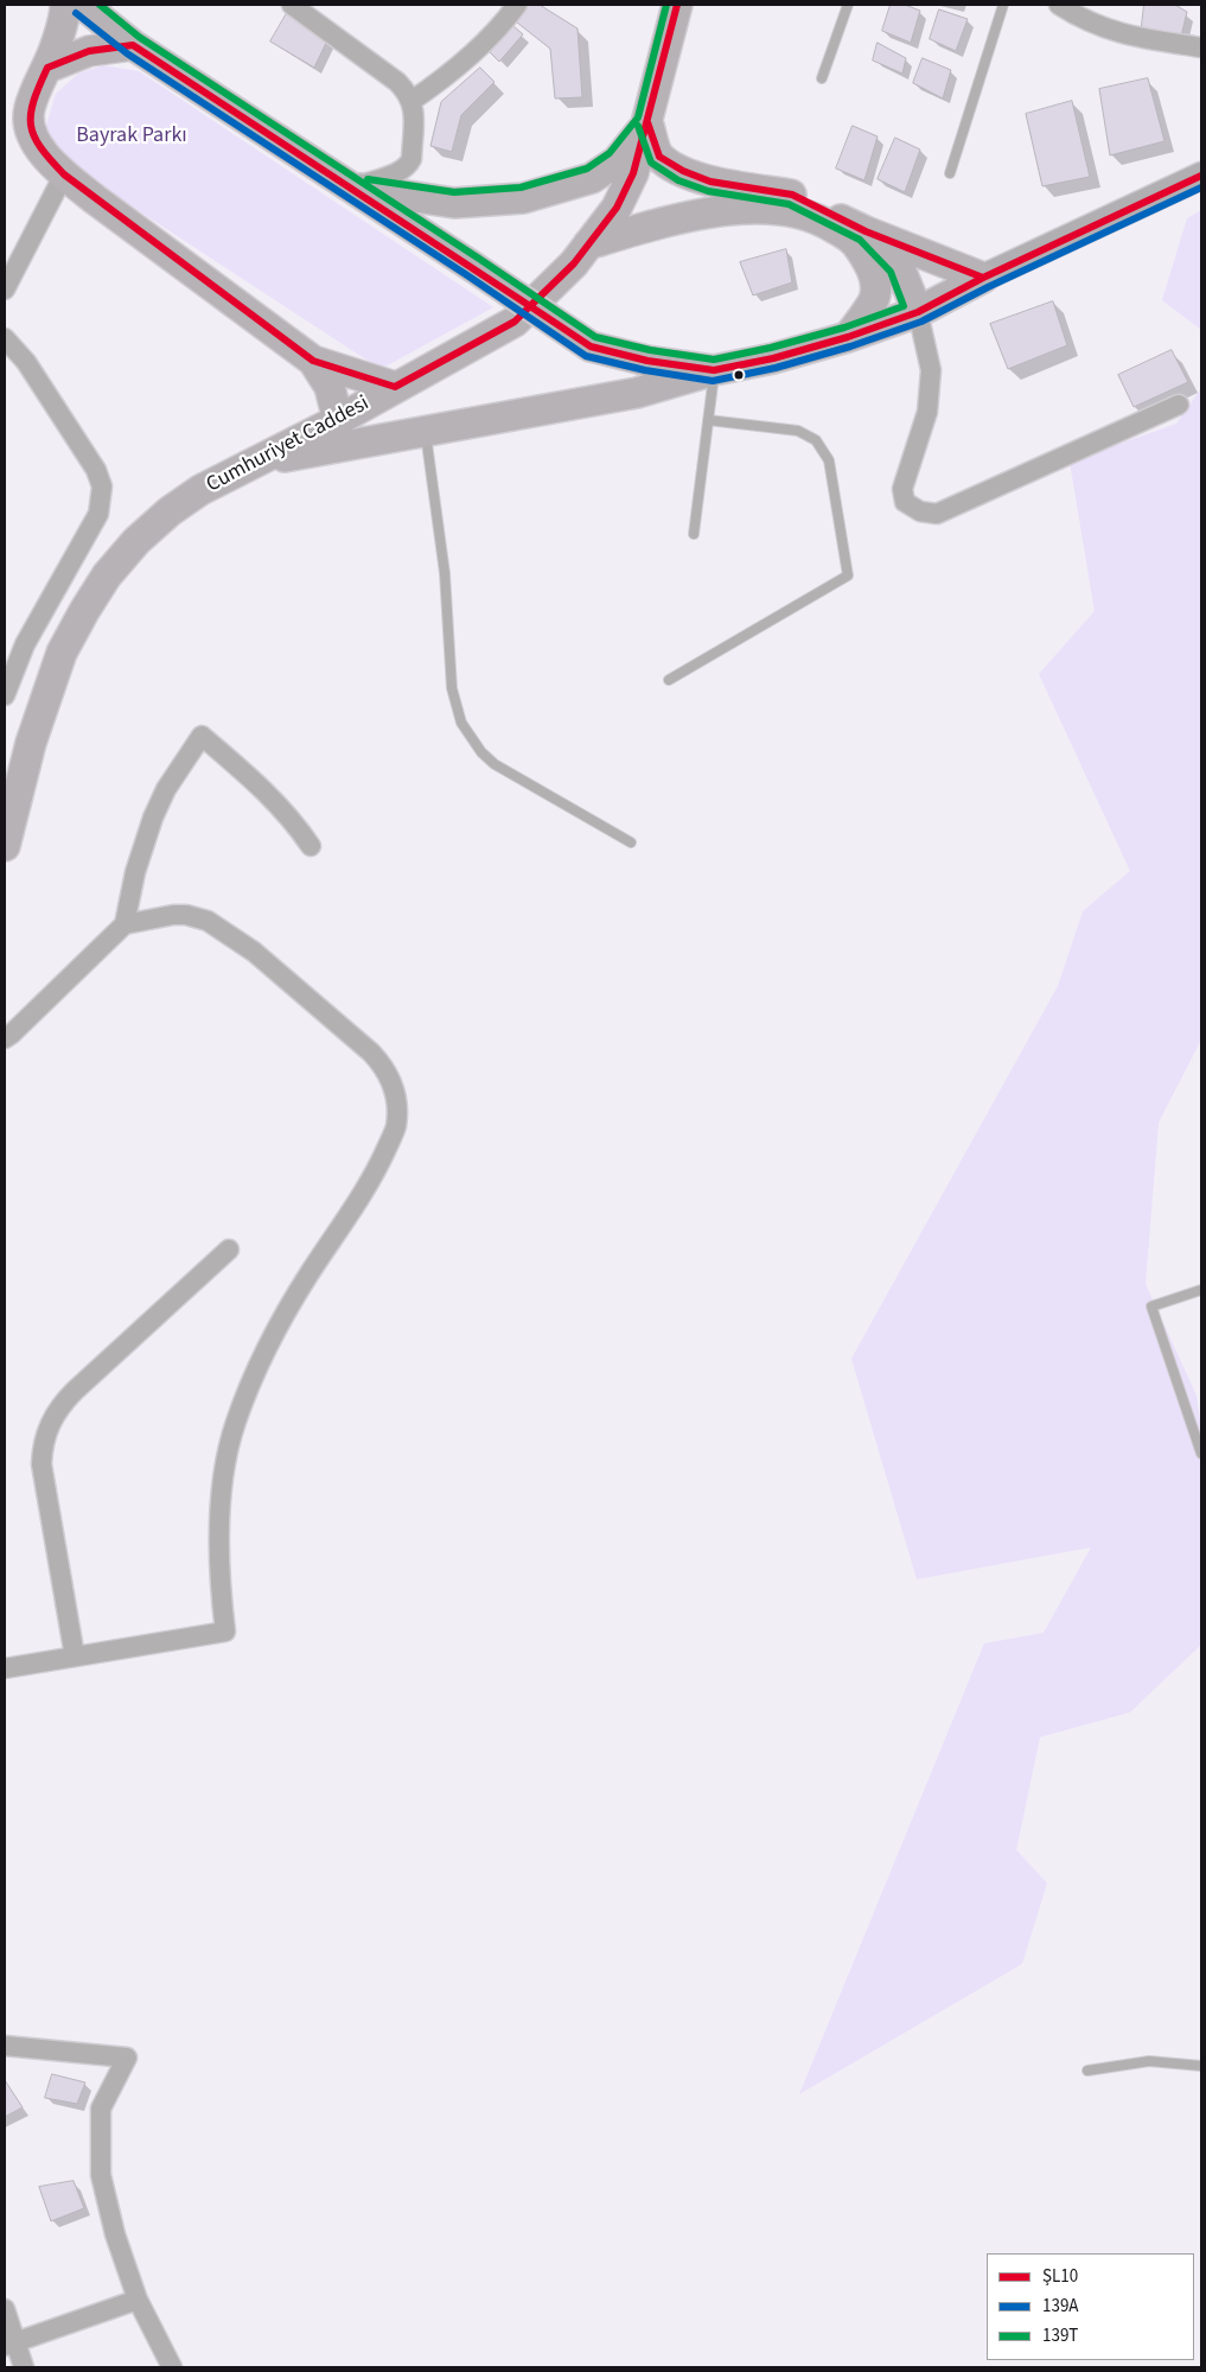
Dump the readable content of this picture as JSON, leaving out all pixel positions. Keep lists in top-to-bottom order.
{
  "streets": {
    "main road": ["Cumhuriyet Caddesi"]
  },
  "parks": ["Bayrak Parkı"],
  "lines": ["transit line ŞL10", "transit line 139T", "transit line 139A"],
  "legend": ["ŞL10", "139A", "139T"]
}
